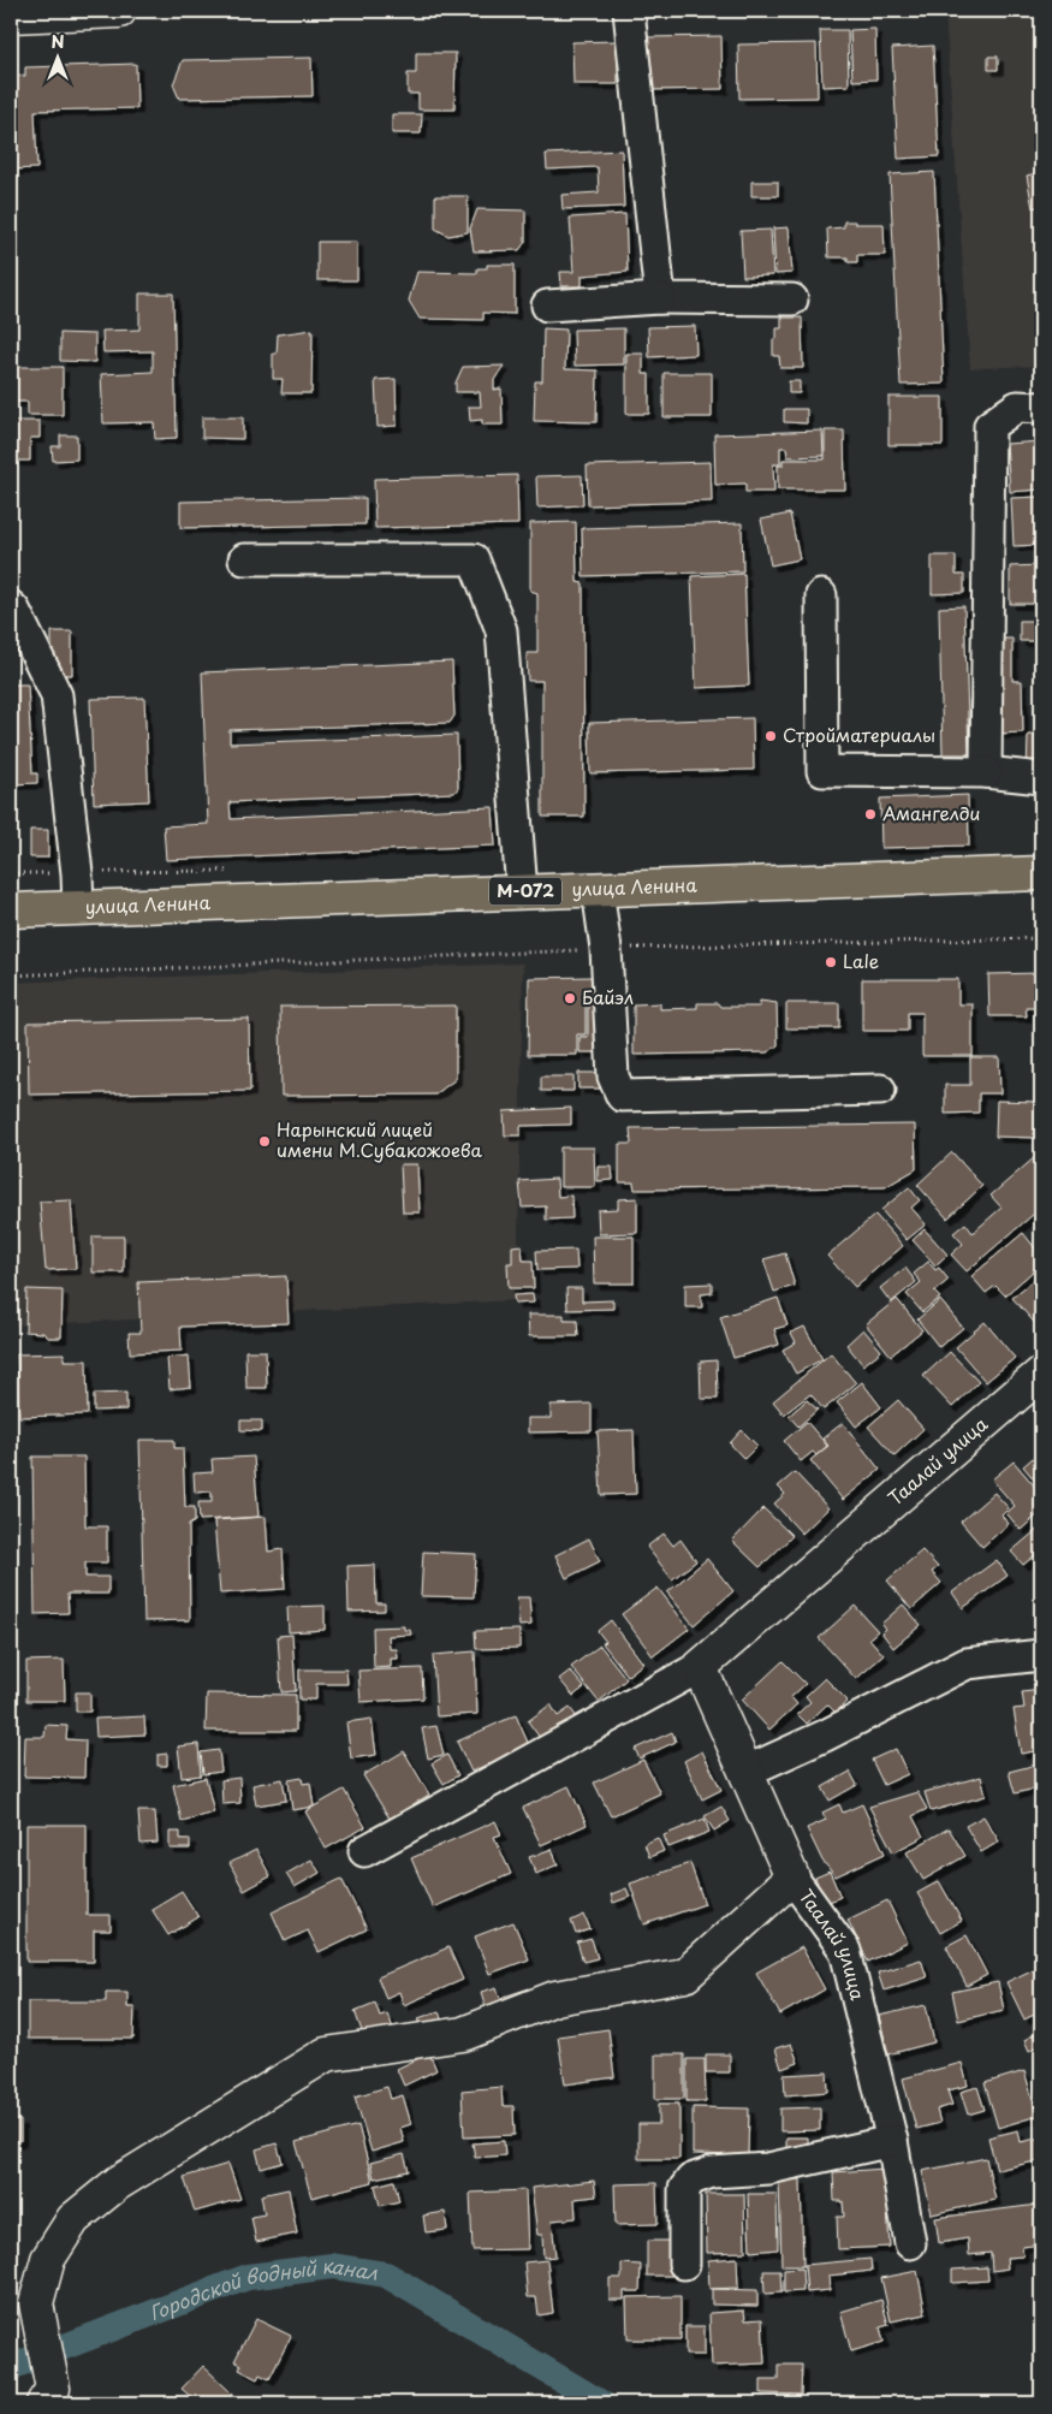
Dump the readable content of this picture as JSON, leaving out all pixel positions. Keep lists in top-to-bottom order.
{
  "streets": {
    "main road": ["улица Ленина", "М-072"],
    "street": ["Таалай улица"]
  },
  "water": ["Городской водный канал"],
  "places": [
    "Стройматериалы",
    "Амангелди",
    "Lale",
    "Байэл",
    "Нарынский лицей имени М.Субакожоева"
  ],
  "north": "top"
}
